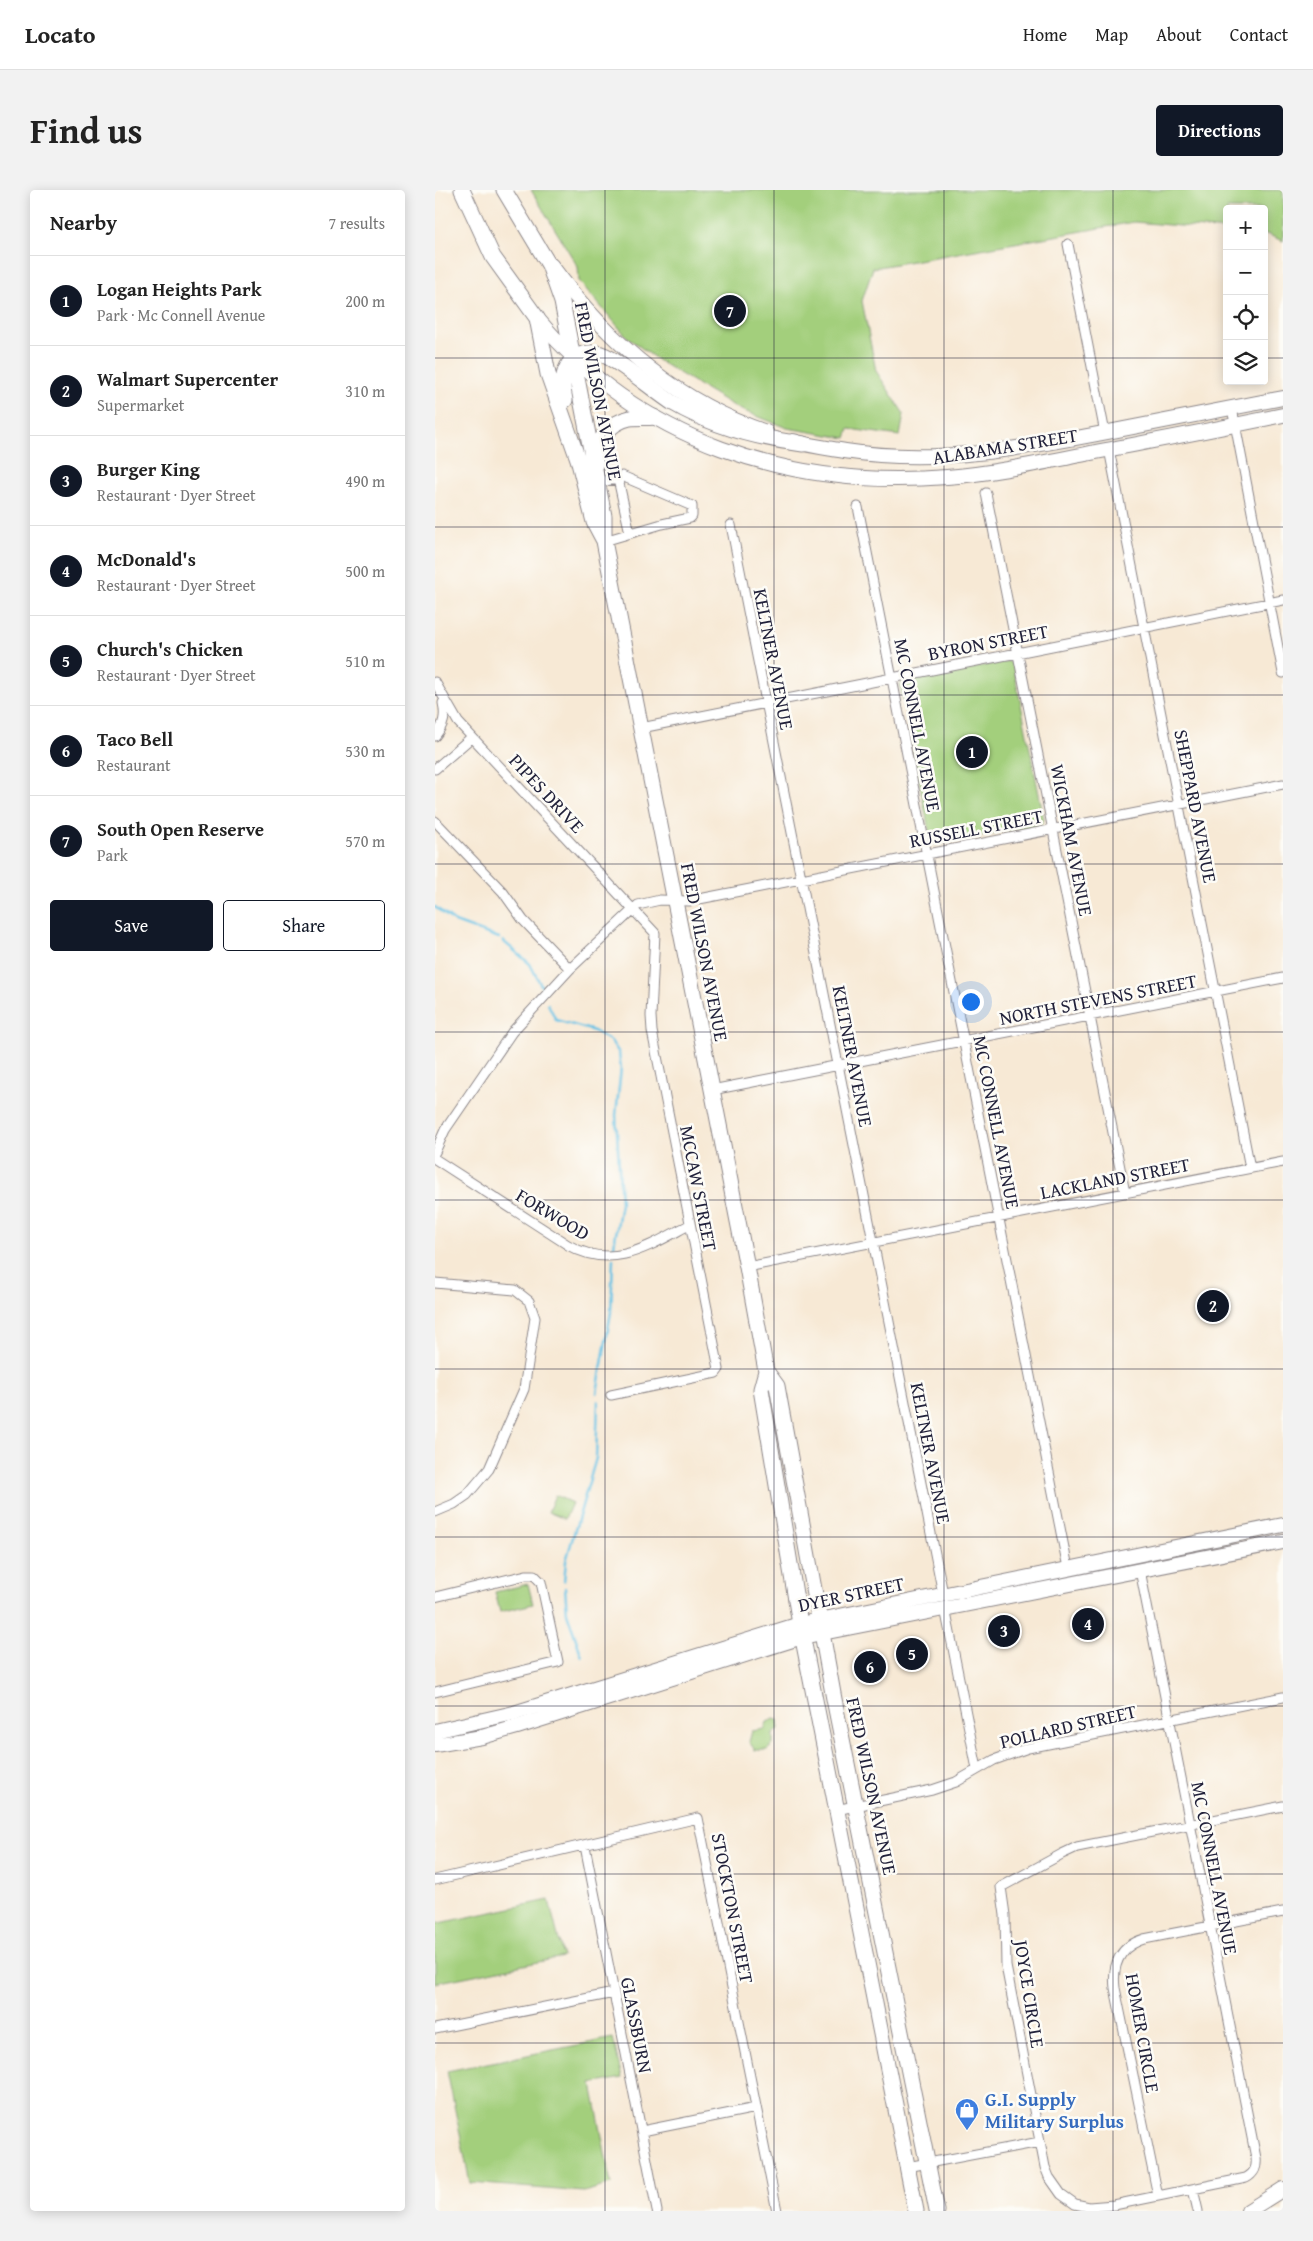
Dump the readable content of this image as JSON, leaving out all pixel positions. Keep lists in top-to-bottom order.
{
  "streets": {
    "main road": ["FRED WILSON AVENUE", "ALABAMA STREET", "DYER STREET"],
    "street": [
      "BYRON STREET",
      "KELTNER AVENUE",
      "MC CONNELL AVENUE",
      "PIPES DRIVE",
      "SHEPPARD AVENUE",
      "RUSSELL STREET",
      "WICKHAM AVENUE",
      "NORTH STEVENS STREET",
      "LACKLAND STREET",
      "MCCAW STREET",
      "FORWOOD",
      "POLLARD STREET",
      "STOCKTON STREET",
      "JOYCE CIRCLE",
      "GLASSBURN",
      "HOMER CIRCLE"
    ]
  },
  "crossings": [
    ["FRED WILSON AVENUE", "ALABAMA STREET"],
    ["FRED WILSON AVENUE", "BYRON STREET"],
    ["FRED WILSON AVENUE", "RUSSELL STREET"],
    ["FRED WILSON AVENUE", "NORTH STEVENS STREET"],
    ["FRED WILSON AVENUE", "LACKLAND STREET"],
    ["FRED WILSON AVENUE", "DYER STREET"],
    ["FRED WILSON AVENUE", "POLLARD STREET"],
    ["ALABAMA STREET", "SHEPPARD AVENUE"],
    ["BYRON STREET", "KELTNER AVENUE"],
    ["BYRON STREET", "MC CONNELL AVENUE"],
    ["BYRON STREET", "SHEPPARD AVENUE"],
    ["BYRON STREET", "WICKHAM AVENUE"],
    ["KELTNER AVENUE", "RUSSELL STREET"],
    ["KELTNER AVENUE", "NORTH STEVENS STREET"],
    ["KELTNER AVENUE", "LACKLAND STREET"],
    ["KELTNER AVENUE", "DYER STREET"],
    ["MC CONNELL AVENUE", "RUSSELL STREET"],
    ["MC CONNELL AVENUE", "NORTH STEVENS STREET"],
    ["MC CONNELL AVENUE", "LACKLAND STREET"],
    ["MC CONNELL AVENUE", "DYER STREET"],
    ["MC CONNELL AVENUE", "POLLARD STREET"],
    ["MC CONNELL AVENUE", "JOYCE CIRCLE"],
    ["MC CONNELL AVENUE", "HOMER CIRCLE"],
    ["PIPES DRIVE", "RUSSELL STREET"],
    ["PIPES DRIVE", "MCCAW STREET"],
    ["SHEPPARD AVENUE", "RUSSELL STREET"],
    ["SHEPPARD AVENUE", "NORTH STEVENS STREET"],
    ["SHEPPARD AVENUE", "LACKLAND STREET"],
    ["RUSSELL STREET", "WICKHAM AVENUE"],
    ["RUSSELL STREET", "MCCAW STREET"],
    ["WICKHAM AVENUE", "NORTH STEVENS STREET"],
    ["WICKHAM AVENUE", "LACKLAND STREET"],
    ["MCCAW STREET", "FORWOOD"],
    ["STOCKTON STREET", "GLASSBURN"],
    ["JOYCE CIRCLE", "HOMER CIRCLE"]
  ],
  "places": {
    "shop": ["G.I. Supply Military Surplus"]
  },
  "page": {
    "header": "Locato",
    "nav": [
      "Home",
      "Map",
      "About",
      "Contact"
    ],
    "title": "Find us",
    "buttons": [
      "Directions",
      ["Save", "Share"]
    ],
    "heading": ["Nearby", "7 results"],
    "map_buttons": ["+", "−"],
    "list": [
      {
        "mark": "1",
        "name": "Logan Heights Park",
        "note": "Park · Mc Connell Avenue",
        "value": "200 m"
      },
      {
        "mark": "2",
        "name": "Walmart Supercenter",
        "note": "Supermarket",
        "value": "310 m"
      },
      {
        "mark": "3",
        "name": "Burger King",
        "note": "Restaurant · Dyer Street",
        "value": "490 m"
      },
      {
        "mark": "4",
        "name": "McDonald's",
        "note": "Restaurant · Dyer Street",
        "value": "500 m"
      },
      {
        "mark": "5",
        "name": "Church's Chicken",
        "note": "Restaurant · Dyer Street",
        "value": "510 m"
      },
      {
        "mark": "6",
        "name": "Taco Bell",
        "note": "Restaurant",
        "value": "530 m"
      },
      {
        "mark": "7",
        "name": "South Open Reserve",
        "note": "Park",
        "value": "570 m"
      }
    ],
    "pins": [
      "7",
      "1",
      "2",
      "4",
      "3",
      "5",
      "6"
    ]
  }
}
